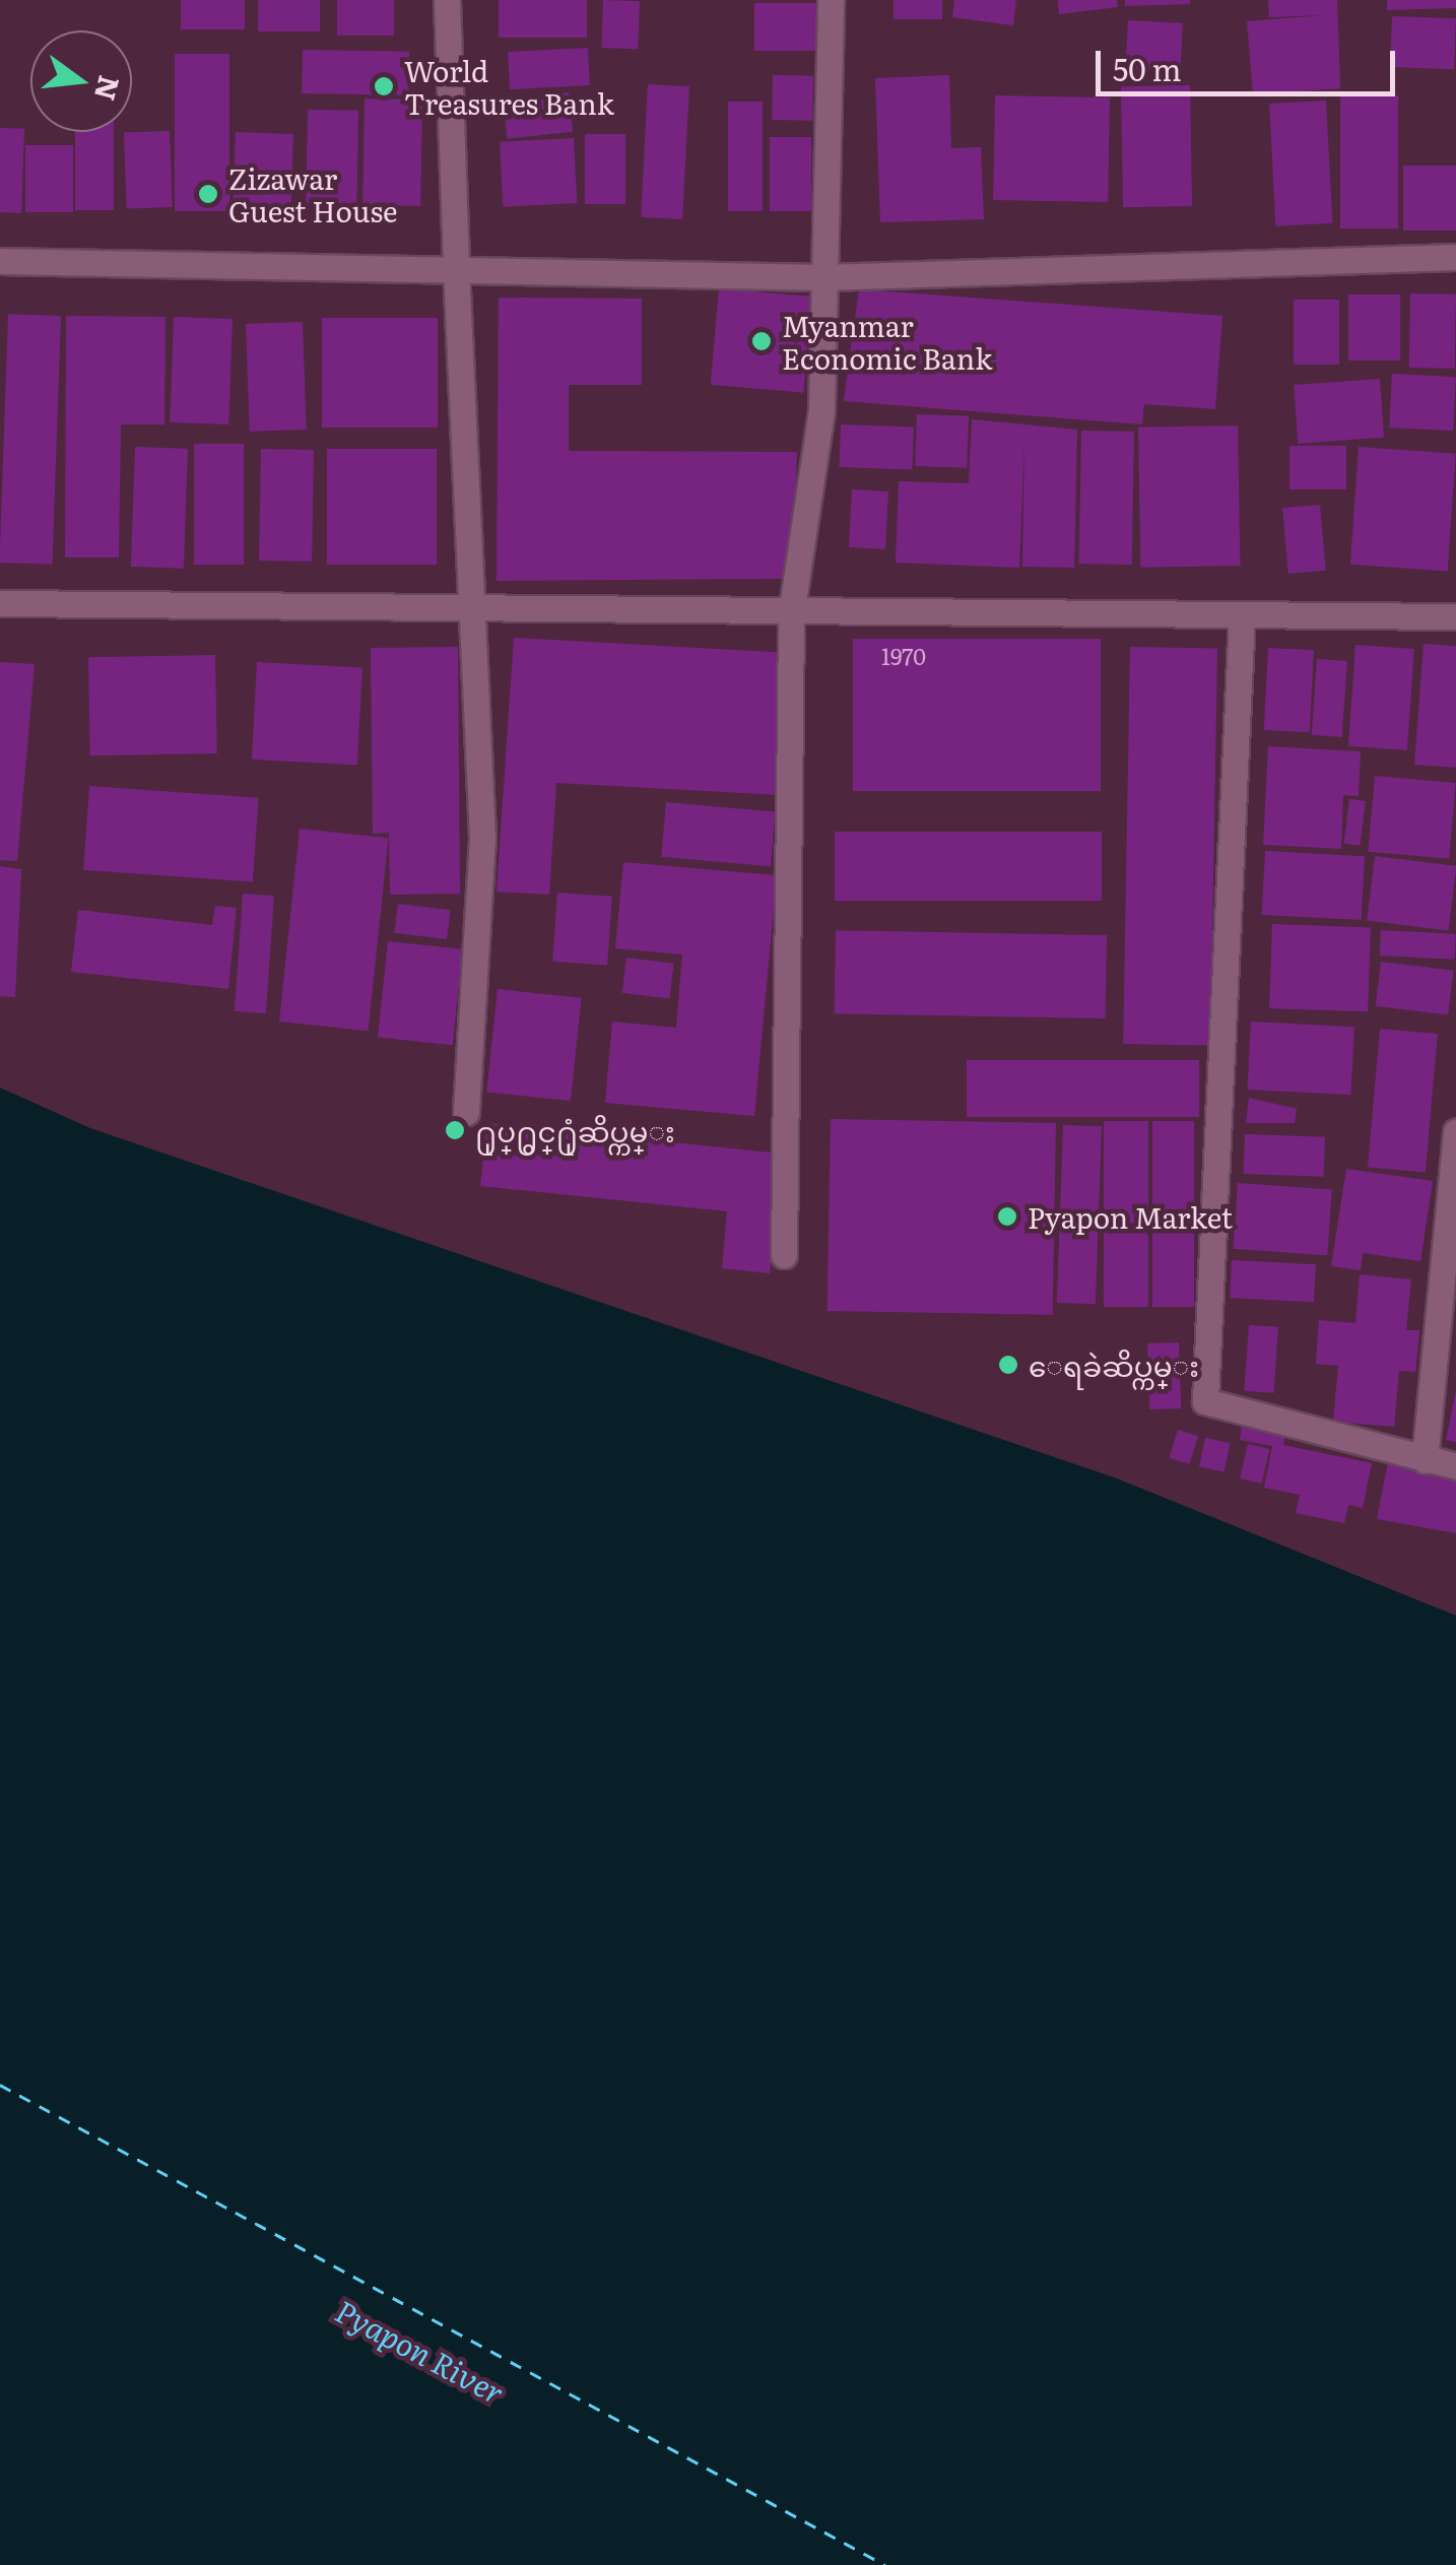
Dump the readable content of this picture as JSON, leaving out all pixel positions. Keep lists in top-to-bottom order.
{
  "water": ["Pyapon River"],
  "places": [
    "World Treasures Bank",
    "Zizawar Guest House",
    "Myanmar Economic Bank",
    "႐ုပ္႐ွင္႐ုံဆိပ္ကမ္း",
    "Pyapon Market",
    "ေရခဲဆိပ္ကမ္း"
  ],
  "house_numbers": ["1970"],
  "scale_bar": "50 m",
  "north": "right"
}
